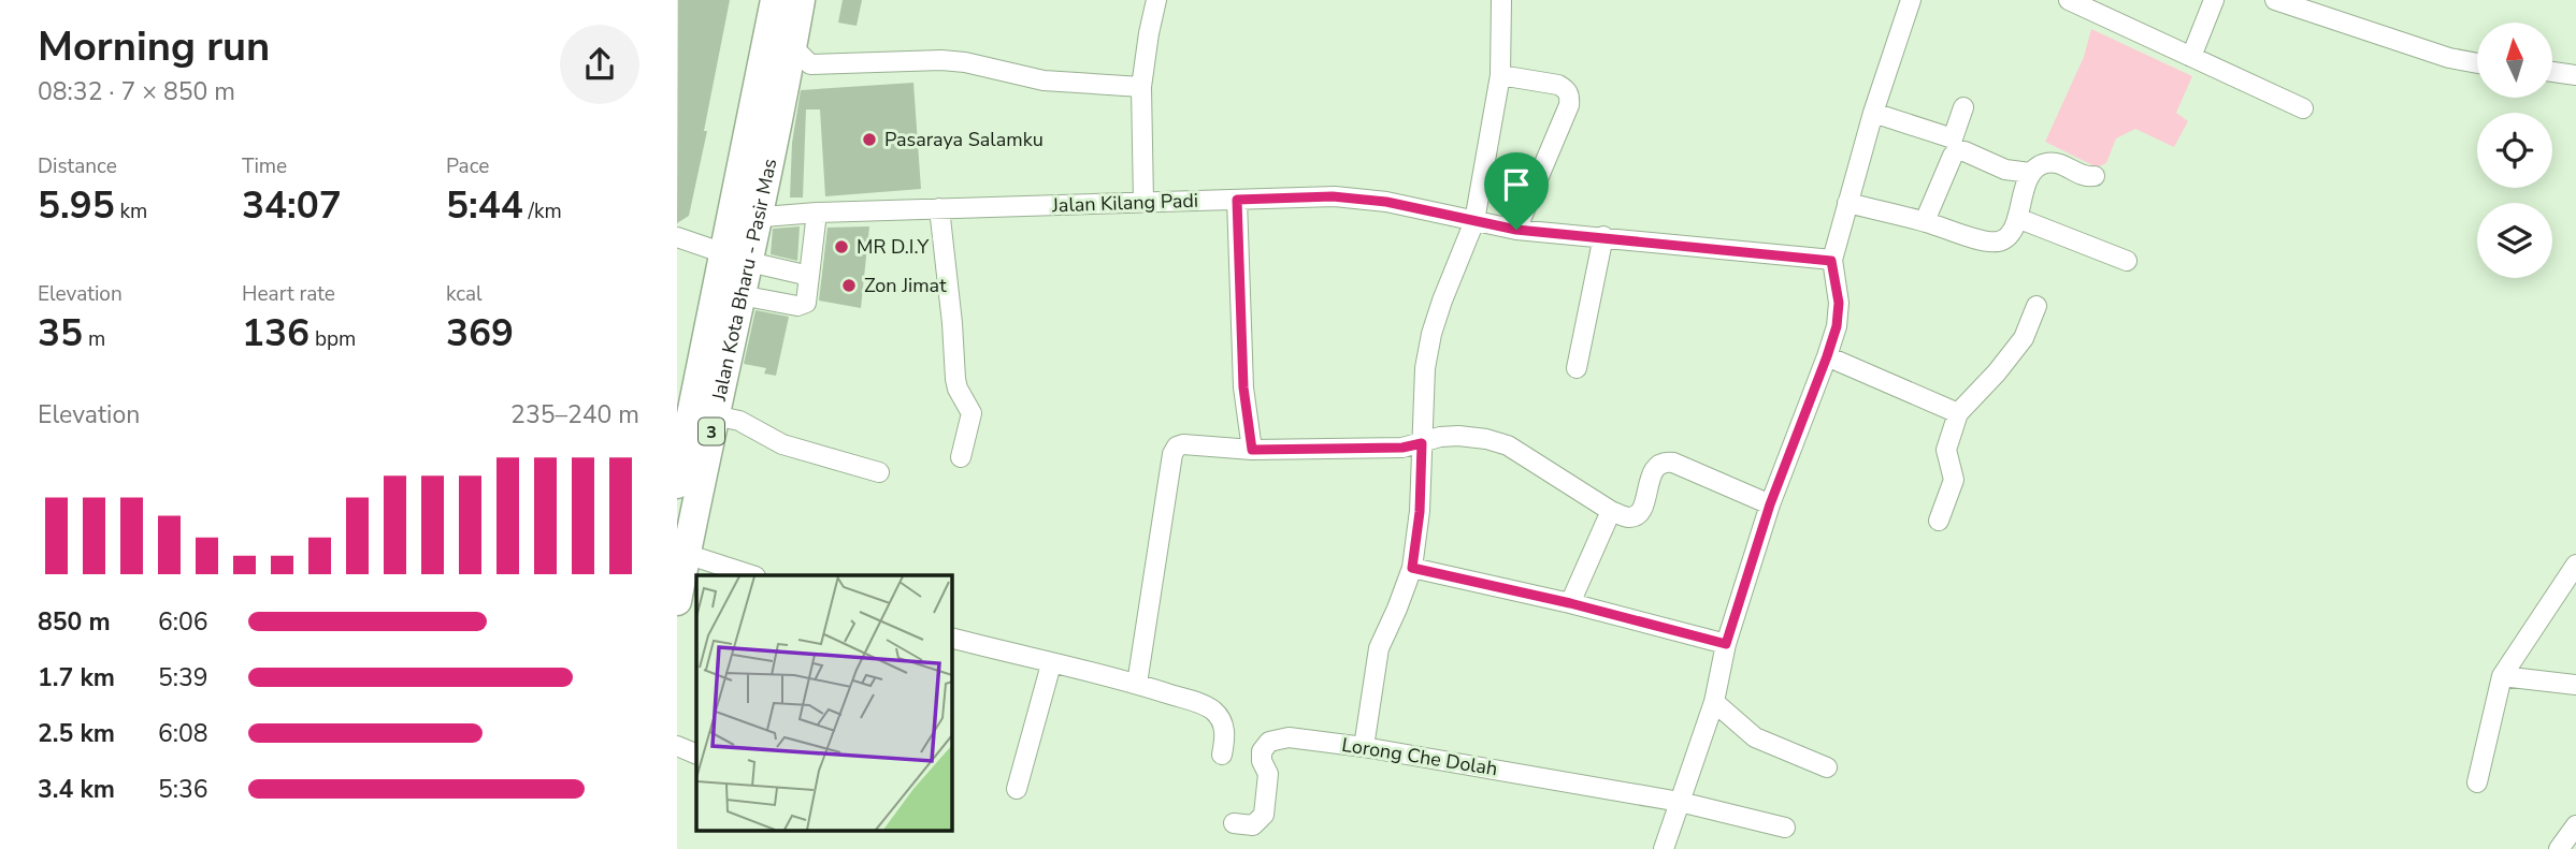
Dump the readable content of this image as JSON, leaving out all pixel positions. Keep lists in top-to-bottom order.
{
  "streets": {
    "highway": ["Jalan Kota Bharu - Pasir Mas", "3"],
    "street": ["Jalan Kilang Padi", "Lorong Che Dolah"]
  },
  "crossings": [
    ["Jalan Kilang Padi", "Jalan Kota Bharu - Pasir Mas"]
  ],
  "places": ["Pasaraya Salamku", "MR D.I.Y", "Zon Jimat"],
  "north": "top",
  "page": {
    "heading": ["Morning run", "08:32 · 7 × 850 m"],
    "stats": [
      ["Distance", "5.95 km"],
      ["Time", "34:07"],
      ["Pace", "5:44 /km"],
      ["Elevation", "35 m"],
      ["Heart rate", "136 bpm"],
      ["kcal", "369"]
    ],
    "chart": ["Elevation", "235–240 m"],
    "list": [
      {
        "name": "850 m",
        "note": "6:06"
      },
      {
        "name": "1.7 km",
        "note": "5:39"
      },
      {
        "name": "2.5 km",
        "note": "6:08"
      },
      {
        "name": "3.4 km",
        "note": "5:36"
      }
    ]
  }
}
